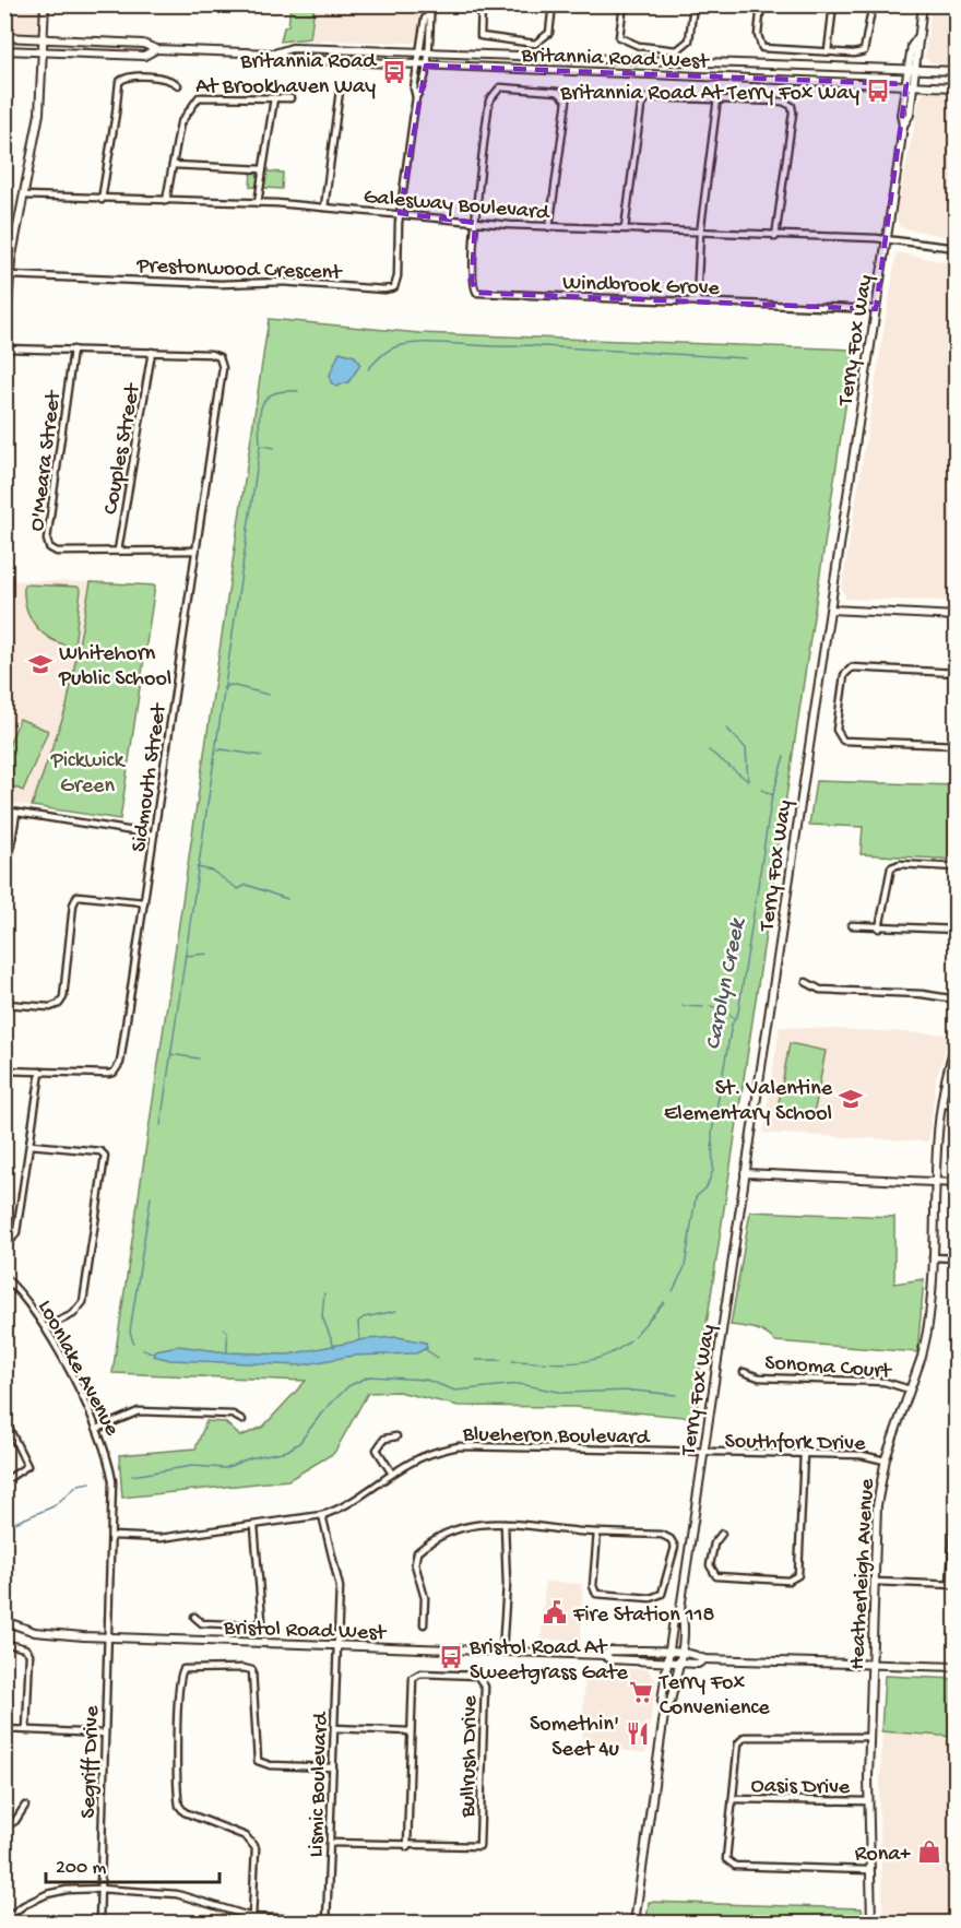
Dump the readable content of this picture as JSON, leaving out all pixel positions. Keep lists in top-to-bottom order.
{
  "streets": {
    "street": [
      "Britannia Road West",
      "Galesway Boulevard",
      "Prestonwood Crescent",
      "Windbrook Grove",
      "Terry Fox Way",
      "Couples Street",
      "O'Meara Street",
      "Sidmouth Street",
      "Sonoma Court",
      "Loonlake Avenue",
      "Blueheron Boulevard",
      "Southfork Drive",
      "Heatherleigh Avenue",
      "Bristol Road West",
      "Bullrush Drive",
      "Segriff Drive",
      "Oasis Drive",
      "Lismic Boulevard"
    ]
  },
  "crossings": [
    ["Britannia Road West", "Terry Fox Way"],
    ["Galesway Boulevard", "Prestonwood Crescent"],
    ["Galesway Boulevard", "Windbrook Grove"],
    ["Galesway Boulevard", "Terry Fox Way"],
    ["Windbrook Grove", "Terry Fox Way"],
    ["Terry Fox Way", "Blueheron Boulevard"],
    ["Terry Fox Way", "Southfork Drive"],
    ["Terry Fox Way", "Bristol Road West"],
    ["Couples Street", "O'Meara Street"],
    ["Couples Street", "Sidmouth Street"],
    ["O'Meara Street", "Sidmouth Street"],
    ["Sonoma Court", "Heatherleigh Avenue"],
    ["Loonlake Avenue", "Blueheron Boulevard"],
    ["Loonlake Avenue", "Bristol Road West"],
    ["Loonlake Avenue", "Segriff Drive"],
    ["Blueheron Boulevard", "Southfork Drive"],
    ["Blueheron Boulevard", "Lismic Boulevard"],
    ["Southfork Drive", "Heatherleigh Avenue"],
    ["Heatherleigh Avenue", "Bristol Road West"],
    ["Heatherleigh Avenue", "Oasis Drive"],
    ["Bristol Road West", "Segriff Drive"],
    ["Bristol Road West", "Lismic Boulevard"],
    ["Bullrush Drive", "Lismic Boulevard"]
  ],
  "water": ["Carolyn Creek"],
  "parks": ["Pickwick Green"],
  "places": {
    "bus stop": ["Britannia Road At Brookhaven Way", "Britannia Road At Terry Fox Way", "Bristol Road At Sweetgrass Gate"],
    "school or university": ["Whitehorn Public School", "St. Valentine Elementary School"],
    "public building": ["Fire Station 118"],
    "supermarket": ["Terry Fox Convenience"],
    "restaurant": ["Somethin' Seet 4u"],
    "shop": ["Rona+"]
  },
  "scale_bar": "200 m"
}
